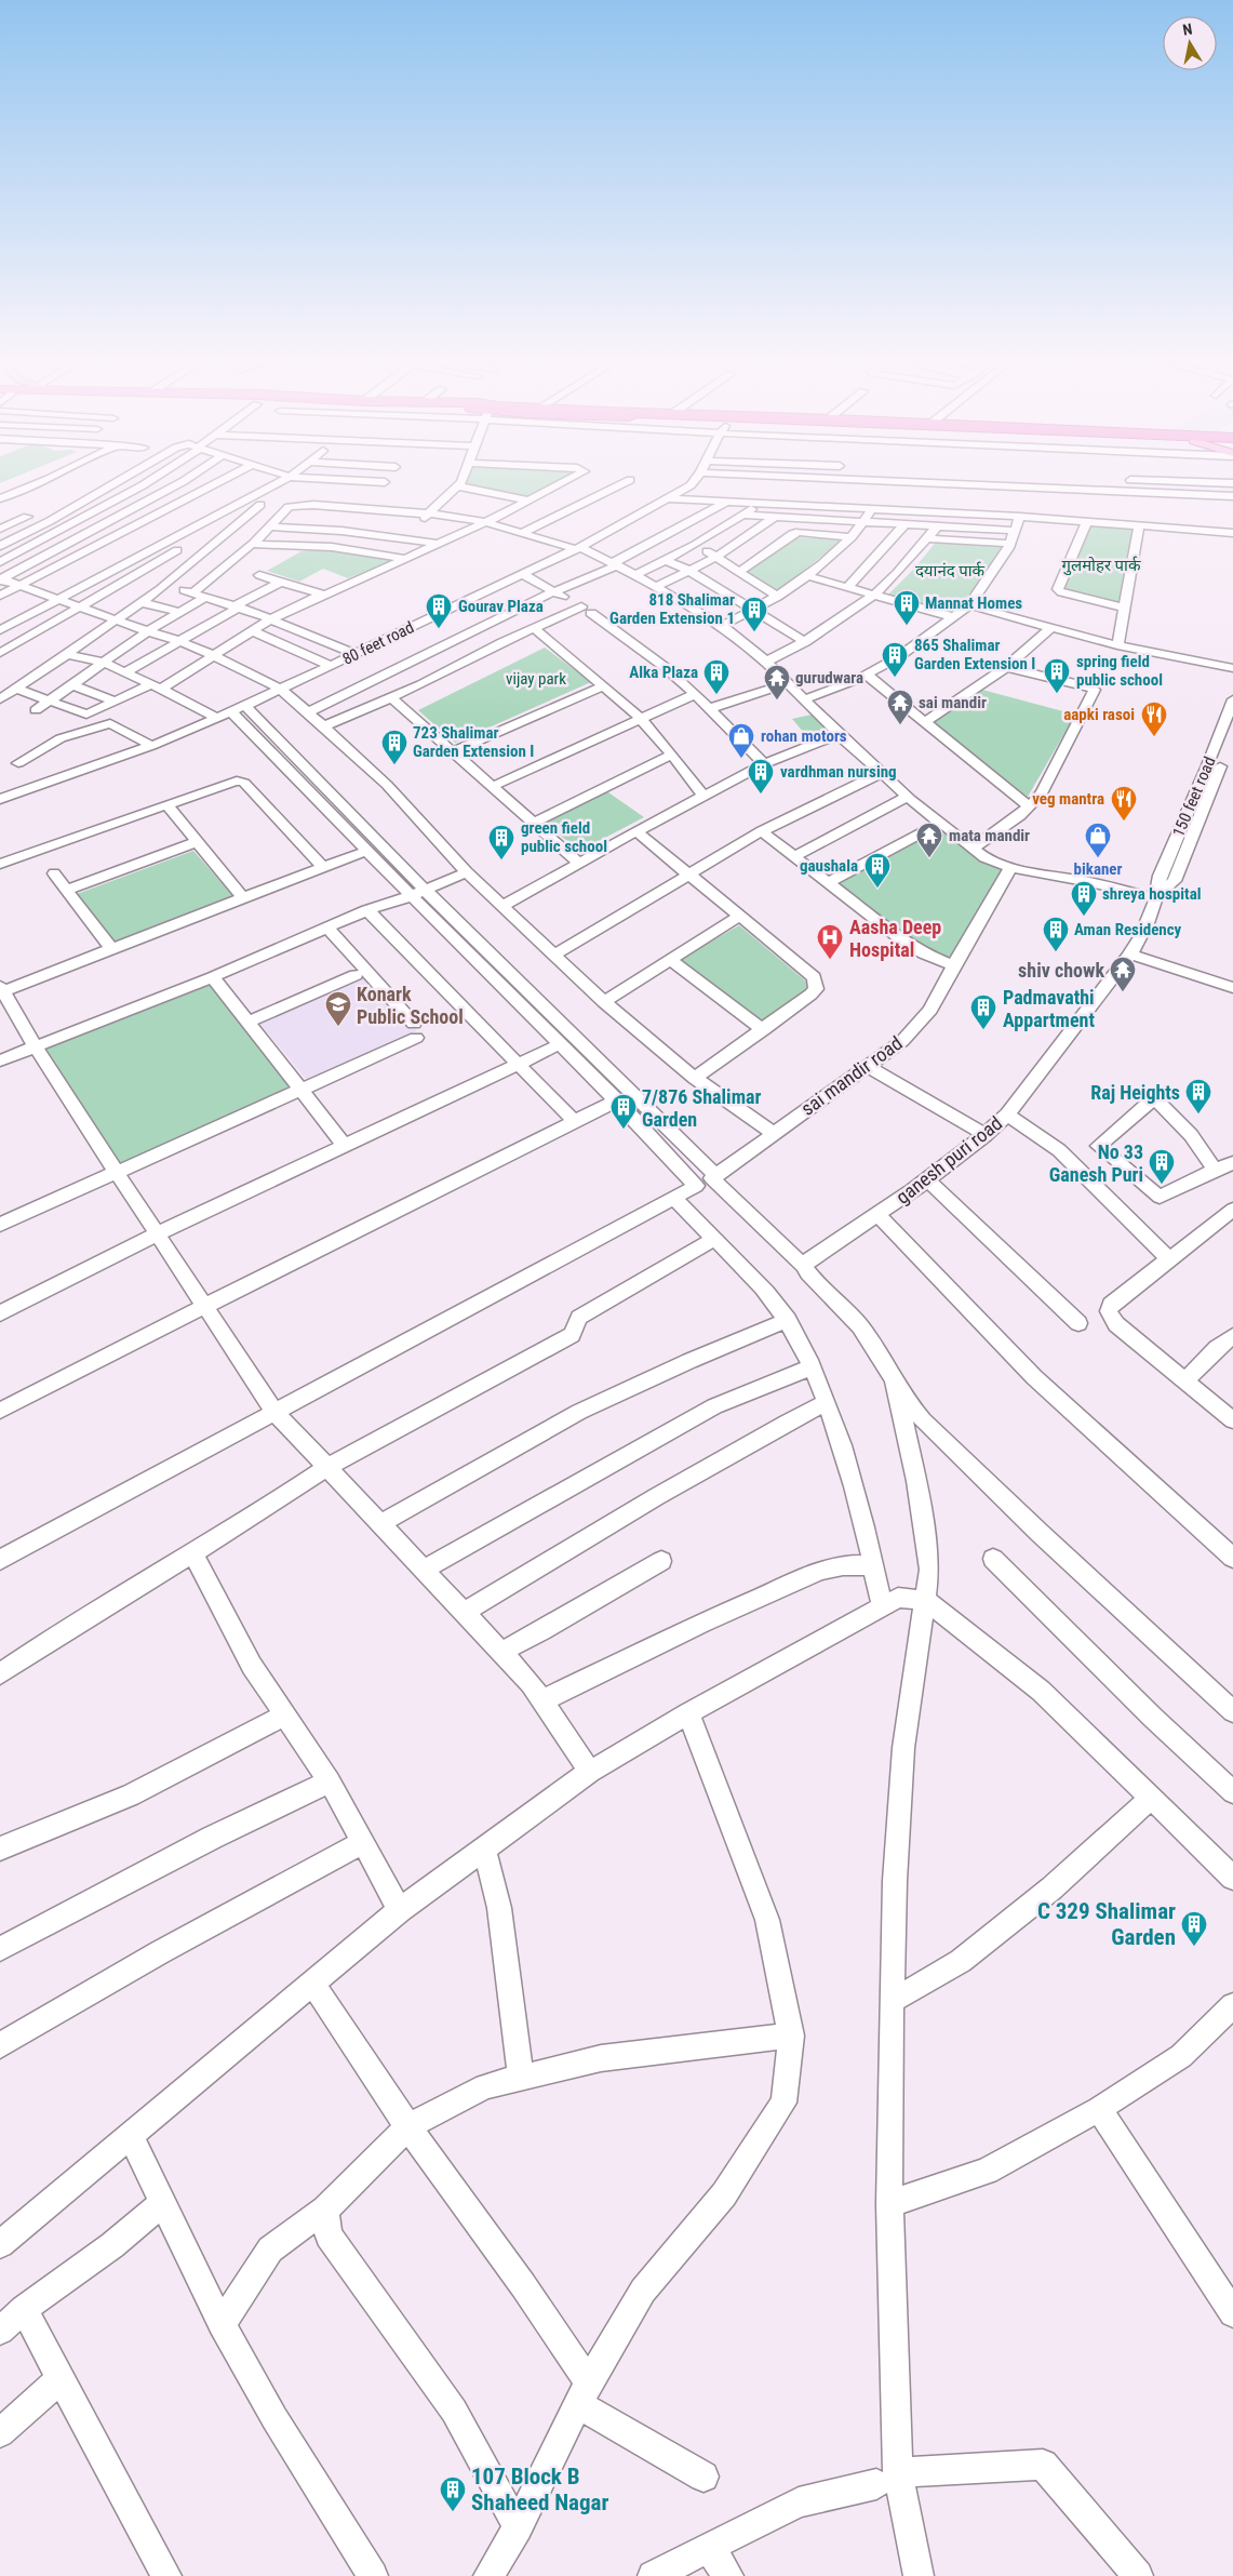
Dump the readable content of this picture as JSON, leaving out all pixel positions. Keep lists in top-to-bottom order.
{
  "streets": {
    "street": [
      "80 feet road",
      "150 feet road",
      "sai mandir road",
      "ganesh puri road"
    ]
  },
  "crossings": [
    ["150 feet road", "ganesh puri road"]
  ],
  "parks": ["गुलमोहर पार्क", "दयानंद पार्क", "vijay park"],
  "places": {
    "building": [
      "Mannat Homes",
      "Gourav Plaza",
      "818 Shalimar Garden Extension 1",
      "865 Shalimar Garden Extension I",
      "spring field public school",
      "Alka Plaza",
      "723 Shalimar Garden Extension I",
      "vardhman nursing",
      "green field public school",
      "gaushala",
      "shreya hospital",
      "Aman Residency",
      "Padmavathi Appartment",
      "Raj Heights",
      "7/876 Shalimar Garden",
      "No 33 Ganesh Puri",
      "C 329 Shalimar Garden",
      "107 Block B Shaheed Nagar"
    ],
    "temple": [
      "gurudwara",
      "sai mandir",
      "mata mandir",
      "shiv chowk"
    ],
    "restaurant": ["aapki rasoi", "veg mantra"],
    "shop": ["rohan motors", "bikaner"],
    "hospital": ["Aasha Deep Hospital"],
    "school or university": ["Konark Public School"]
  },
  "north": "top"
}
